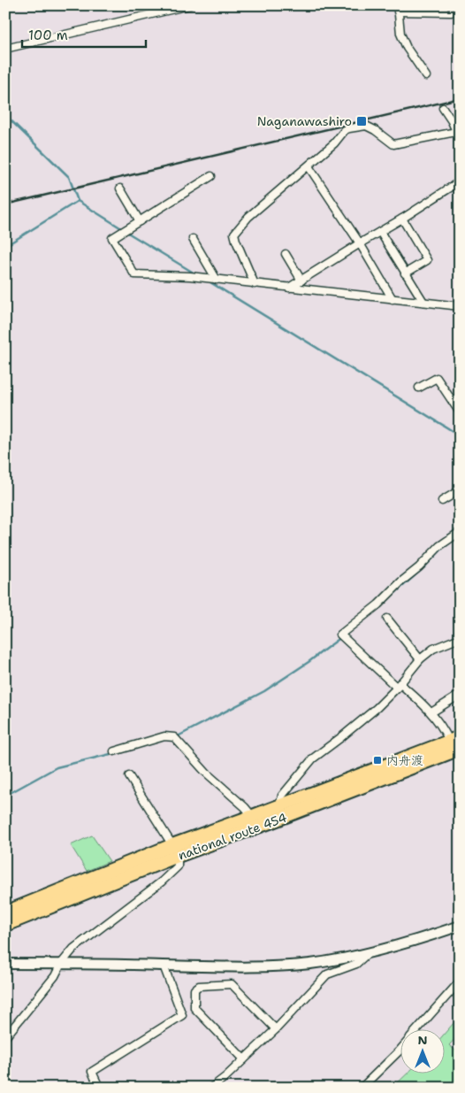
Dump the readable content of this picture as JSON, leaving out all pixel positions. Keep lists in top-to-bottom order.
{
  "streets": {
    "highway": ["national route 454"]
  },
  "places": {
    "transit": ["Naganawashiro", "内舟渡"]
  },
  "scale_bar": "100 m",
  "north": "top"
}
